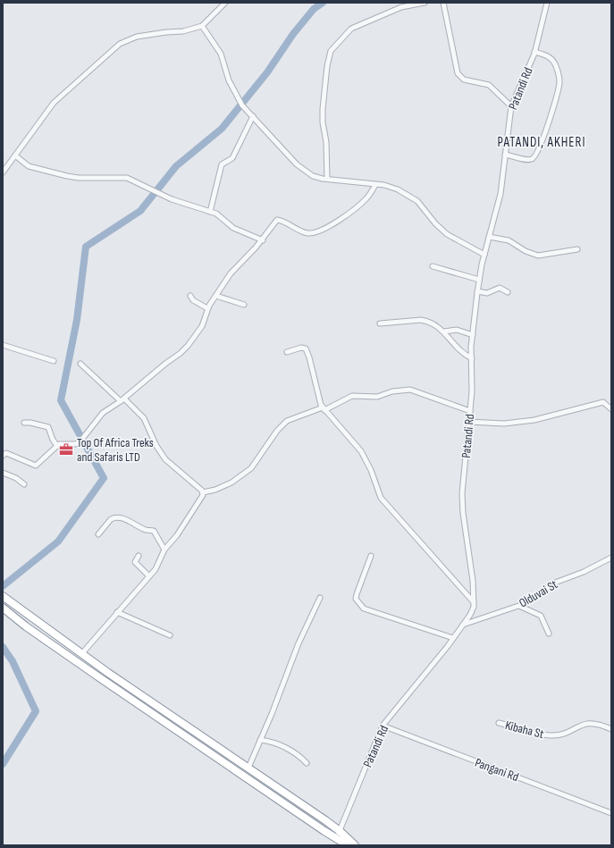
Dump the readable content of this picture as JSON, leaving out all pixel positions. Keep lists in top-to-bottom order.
{
  "streets": {
    "street": [
      "Patandi Rd",
      "Olduvai St",
      "Kibaha St",
      "Pangani Rd"
    ]
  },
  "crossings": [
    ["Patandi Rd", "Olduvai St"],
    ["Patandi Rd", "Pangani Rd"]
  ],
  "districts": ["PATANDI, AKHERI"],
  "places": {
    "office": ["Top Of Africa Treks and Safaris LTD"]
  }
}
